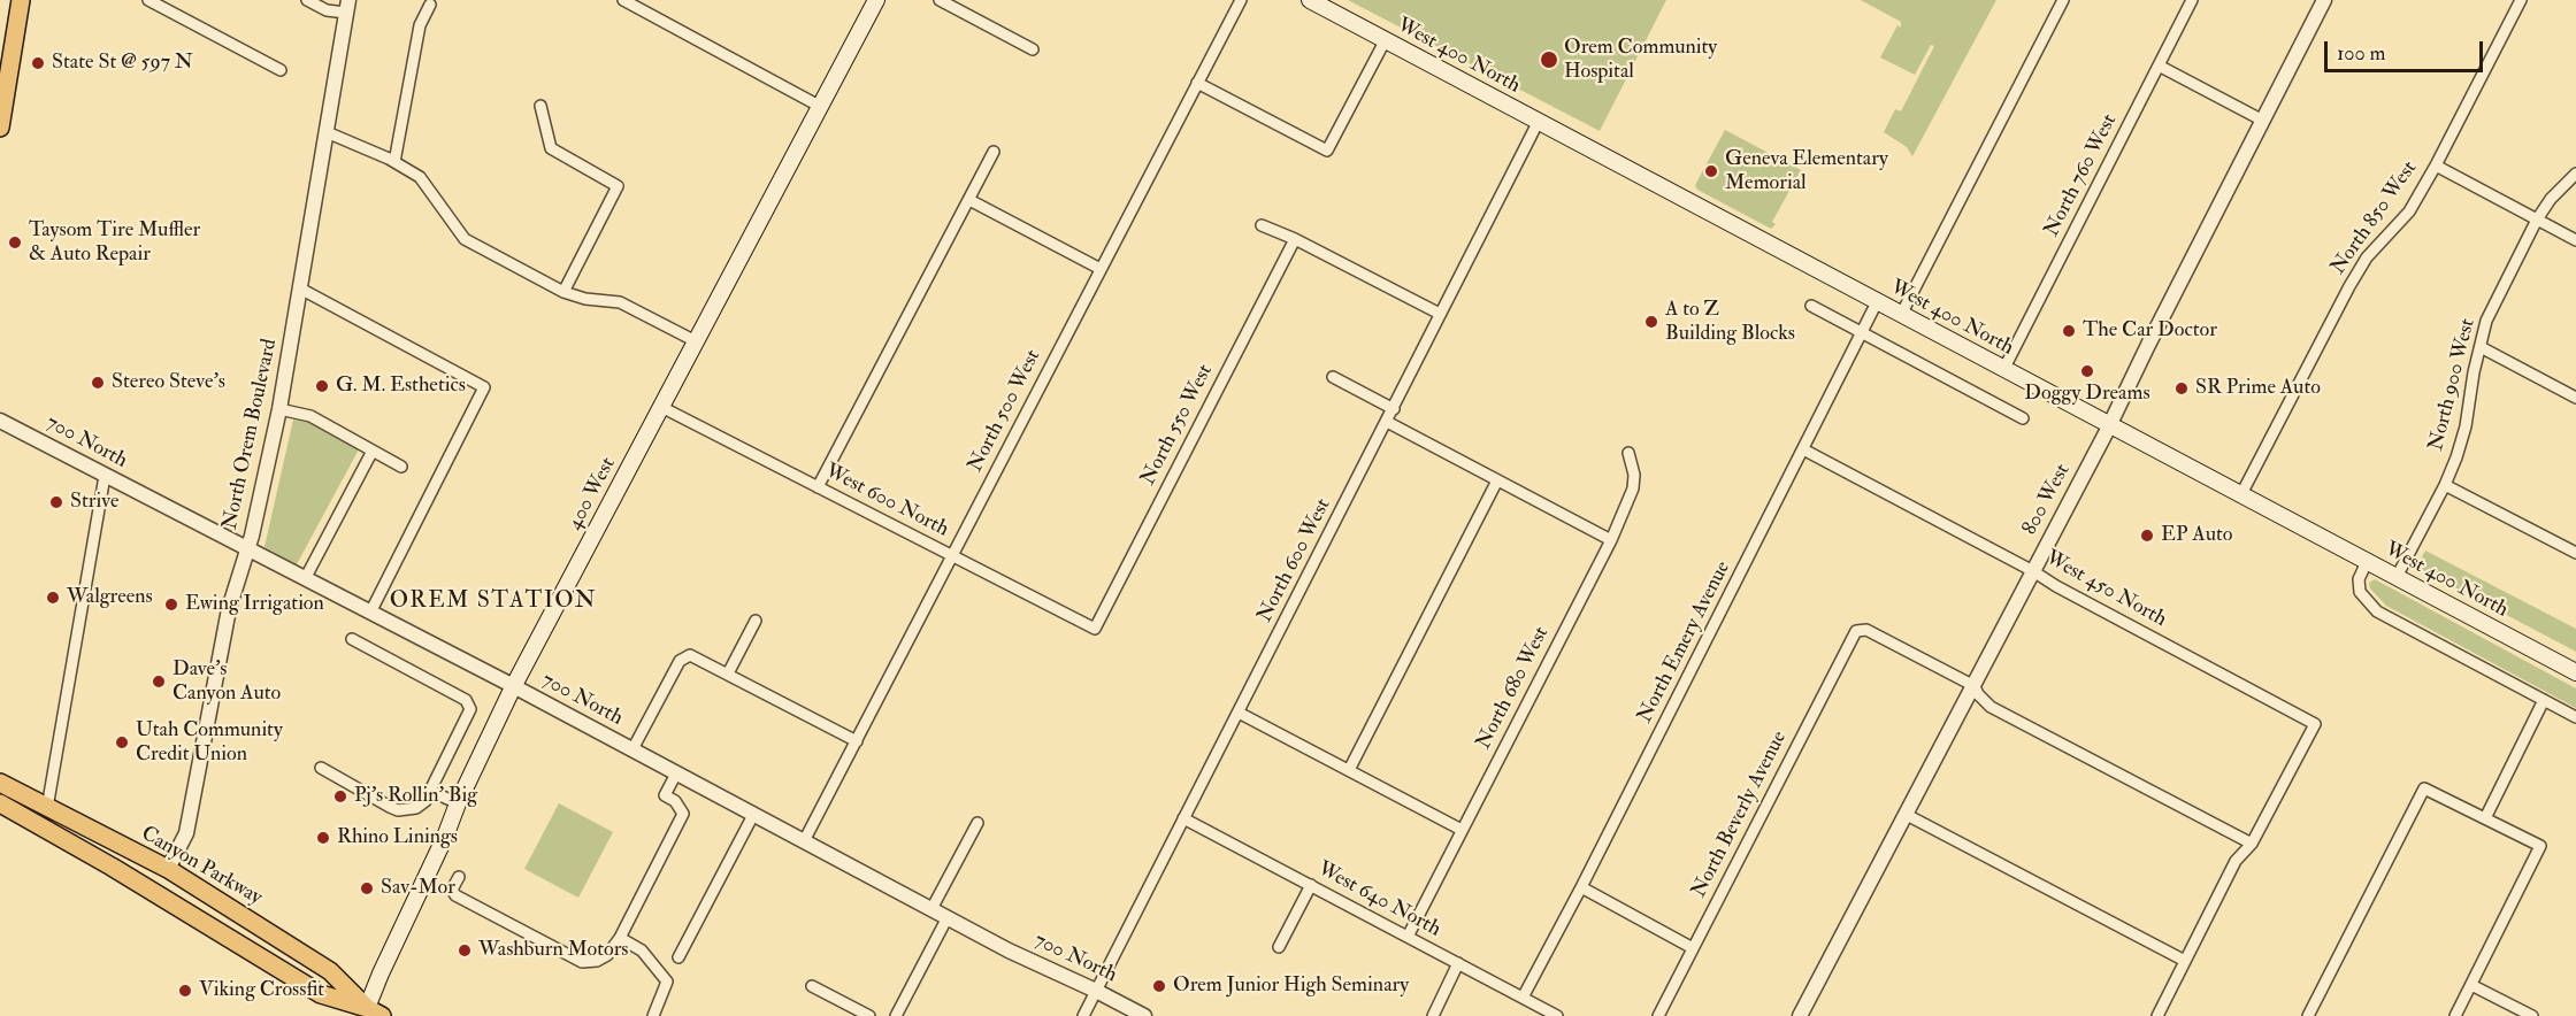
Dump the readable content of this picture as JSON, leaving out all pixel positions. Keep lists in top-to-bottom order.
{
  "streets": {
    "main road": ["West 400 North", "400 West", "Canyon Parkway"],
    "street": [
      "North 760 West",
      "North 850 West",
      "North 900 West",
      "North 500 West",
      "North 550 West",
      "North Orem Boulevard",
      "700 North",
      "800 West",
      "West 600 North",
      "North 600 West",
      "West 450 North",
      "North Emery Avenue",
      "North 680 West",
      "North Beverly Avenue",
      "West 640 North"
    ]
  },
  "crossings": [
    ["West 400 North", "North 760 West"],
    ["West 400 North", "North 850 West"],
    ["West 400 North", "North 900 West"],
    ["West 400 North", "800 West"],
    ["West 400 North", "North 600 West"],
    ["West 400 North", "North Emery Avenue"],
    ["North 500 West", "700 North"],
    ["North 500 West", "West 600 North"],
    ["North 550 West", "West 600 North"],
    ["North Orem Boulevard", "700 North"],
    ["North Orem Boulevard", "Canyon Parkway"],
    ["700 North", "400 West"],
    ["700 North", "North 600 West"],
    ["400 West", "West 600 North"],
    ["400 West", "Canyon Parkway"],
    ["800 West", "West 450 North"],
    ["800 West", "North Beverly Avenue"],
    ["North 600 West", "West 640 North"],
    ["West 450 North", "North Emery Avenue"],
    ["North Emery Avenue", "West 640 North"],
    ["North 680 West", "West 640 North"]
  ],
  "districts": ["OREM STATION"],
  "places": [
    "Orem Community Hospital",
    "State St @ 597 N",
    "Geneva Elementary Memorial",
    "Taysom Tire Muffler & Auto Repair",
    "A to Z Building Blocks",
    "The Car Doctor",
    "Doggy Dreams",
    "Stereo Steve's",
    "G. M. Esthetics",
    "SR Prime Auto",
    "Strive",
    "EP Auto",
    "Walgreens",
    "Ewing Irrigation",
    "Dave's Canyon Auto",
    "Utah Community Credit Union",
    "Pj's Rollin' Big",
    "Rhino Linings",
    "Sav-Mor",
    "Washburn Motors",
    "Orem Junior High Seminary",
    "Viking Crossfit"
  ],
  "scale_bar": "100 m"
}
